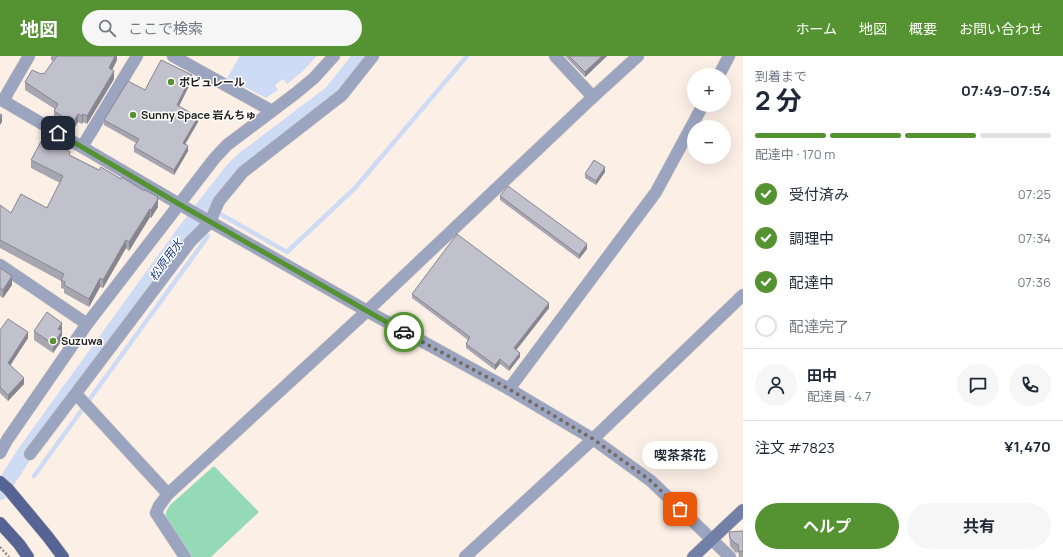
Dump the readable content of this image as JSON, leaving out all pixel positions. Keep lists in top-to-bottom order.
{
  "water": ["松原用水"],
  "places": [
    "ポピュレール",
    "Sunny Space 岩んちゅ",
    "Suzuwa",
    "喫茶茶花"
  ],
  "page": {
    "header": "地図",
    "search": "ここで検索",
    "nav": [
      "ホーム",
      "地図",
      "概要",
      "お問い合わせ"
    ],
    "heading": ["2 分", "到着まで", "07:49–07:54"],
    "panel": [
      "田中",
      "配達員 · 4.7",
      "注文 #7823",
      "¥1,470"
    ],
    "map_buttons": ["+", "−"],
    "bar": "配達中 · 170 m",
    "list": [
      ["受付済み", "07:25"],
      ["調理中", "07:34"],
      ["配達中", "07:36"],
      "配達完了"
    ],
    "bubble": "喫茶茶花",
    "buttons": ["ヘルプ", "共有"]
  }
}
